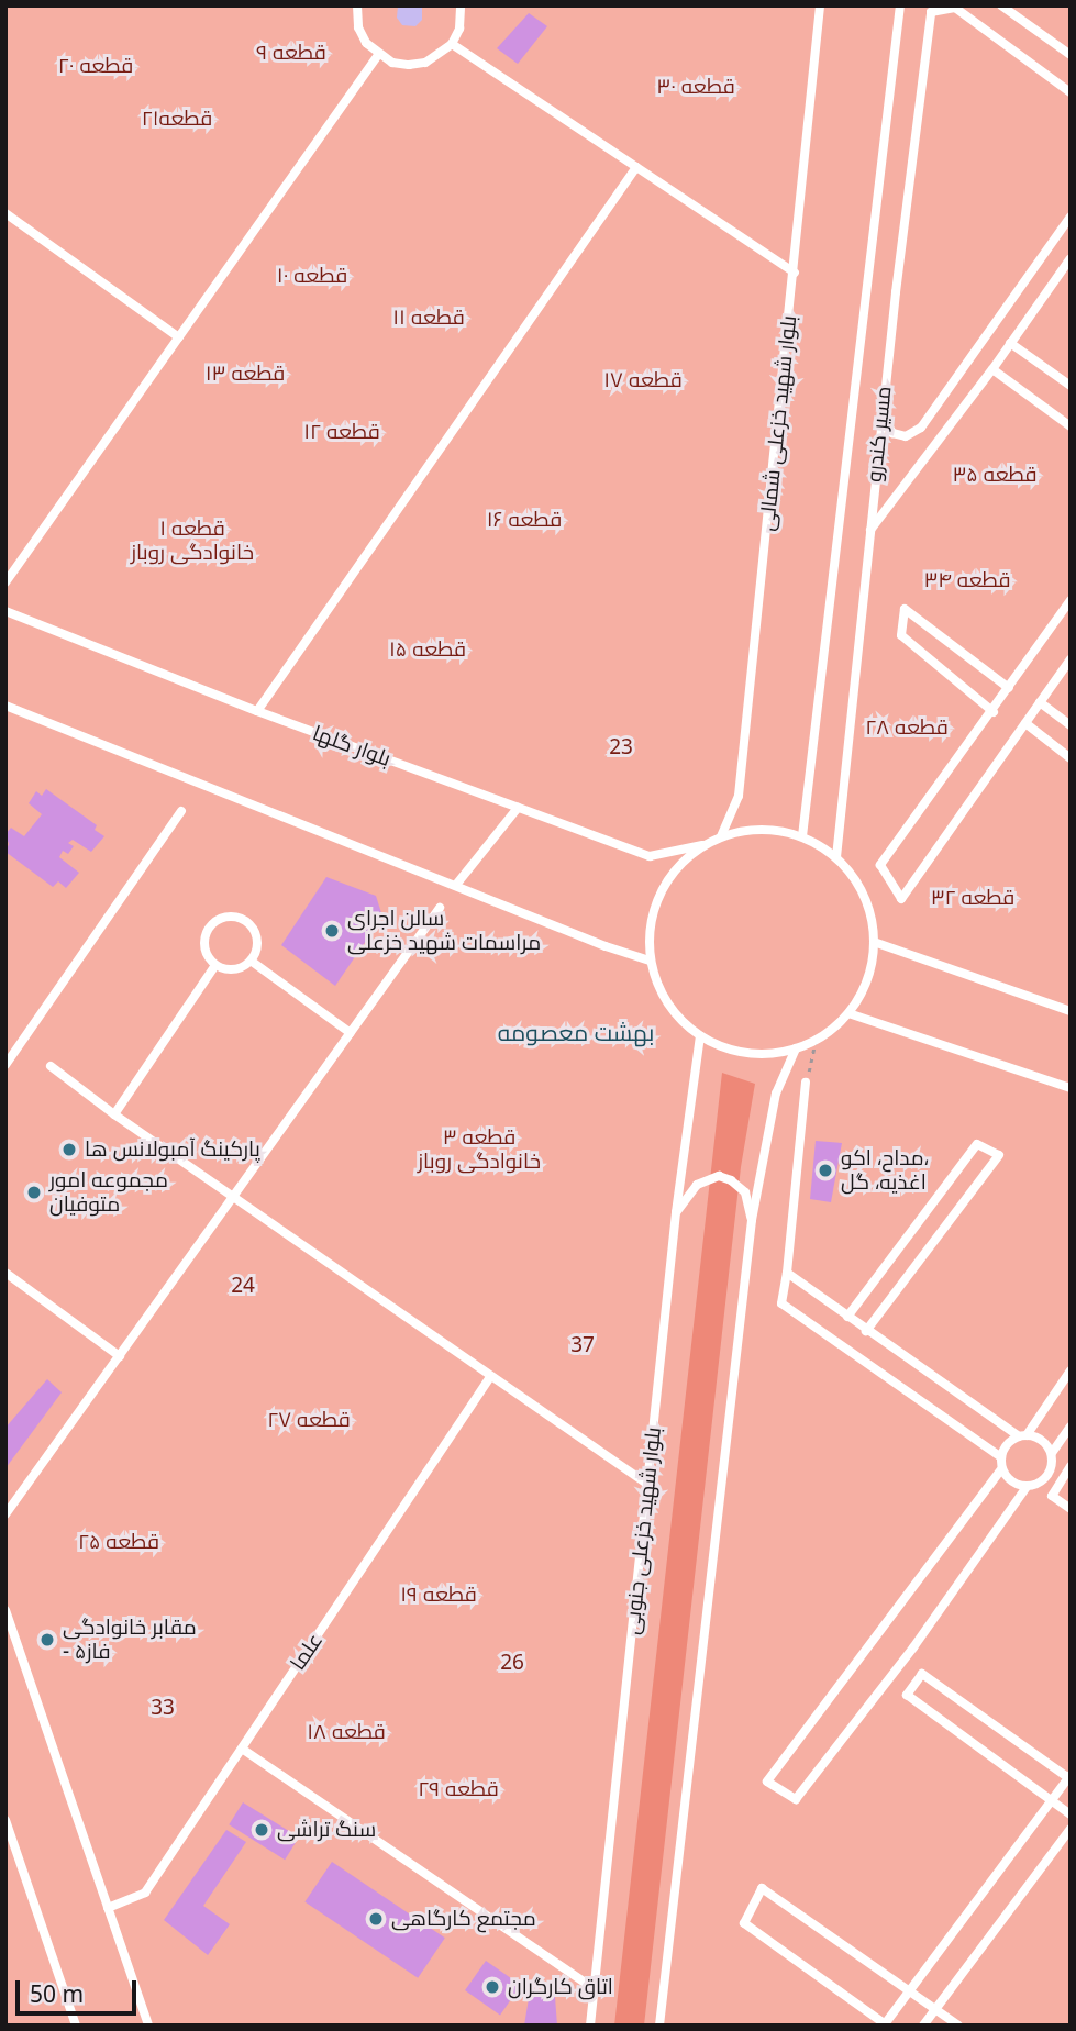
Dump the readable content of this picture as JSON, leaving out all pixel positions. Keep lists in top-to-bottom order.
{
  "streets": {
    "lane": [
      "بلوار شهید خزعلی شمالی",
      "مسیر کندرو",
      "بلوار گلها",
      "بلوار شهید خزعلی جنوبی",
      "علما"
    ]
  },
  "crossings": [
    ["بلوار شهید خزعلی شمالی", "مسیر کندرو"],
    ["بلوار شهید خزعلی شمالی", "بلوار گلها"],
    ["بلوار شهید خزعلی شمالی", "بلوار شهید خزعلی جنوبی"],
    ["مسیر کندرو", "بلوار گلها"],
    ["مسیر کندرو", "بلوار شهید خزعلی جنوبی"],
    ["بلوار گلها", "بلوار شهید خزعلی جنوبی"]
  ],
  "districts": ["بهشت معصومه"],
  "parks": [
    "قطعه ۹",
    "قطعه ۲۰",
    "قطعه ۳۰",
    "قطعه۲۱",
    "قطعه ۱۰",
    "قطعه ۱۱",
    "قطعه ۱۳",
    "قطعه ۱۷",
    "قطعه ۱۲",
    "قطعه ۳۵",
    "قطعه ۱۶",
    "قطعه ۱ خانوادگی روباز",
    "قطعه ۳۴",
    "قطعه ۱۵",
    "قطعه ۲۸",
    "23",
    "قطعه ۳۲",
    "قطعه ۳ خانوادگی روباز",
    "24",
    "37",
    "قطعه ۲۷",
    "قطعه ۲۵",
    "قطعه ۱۹",
    "26",
    "33",
    "قطعه ۱۸",
    "قطعه ۲۹"
  ],
  "places": [
    "سالن اجرای مراسمات شهید خزعلی",
    "پارکینگ آمبولانس ها",
    "مداح، اکو، اغذیه، گل",
    "مجموعه امور متوفیان",
    "مقابر خانوادگی - فاز۵",
    "سنگ تراشی",
    "مجتمع کارگاهی",
    "اتاق کارگران"
  ],
  "scale_bar": "50 m"
}
